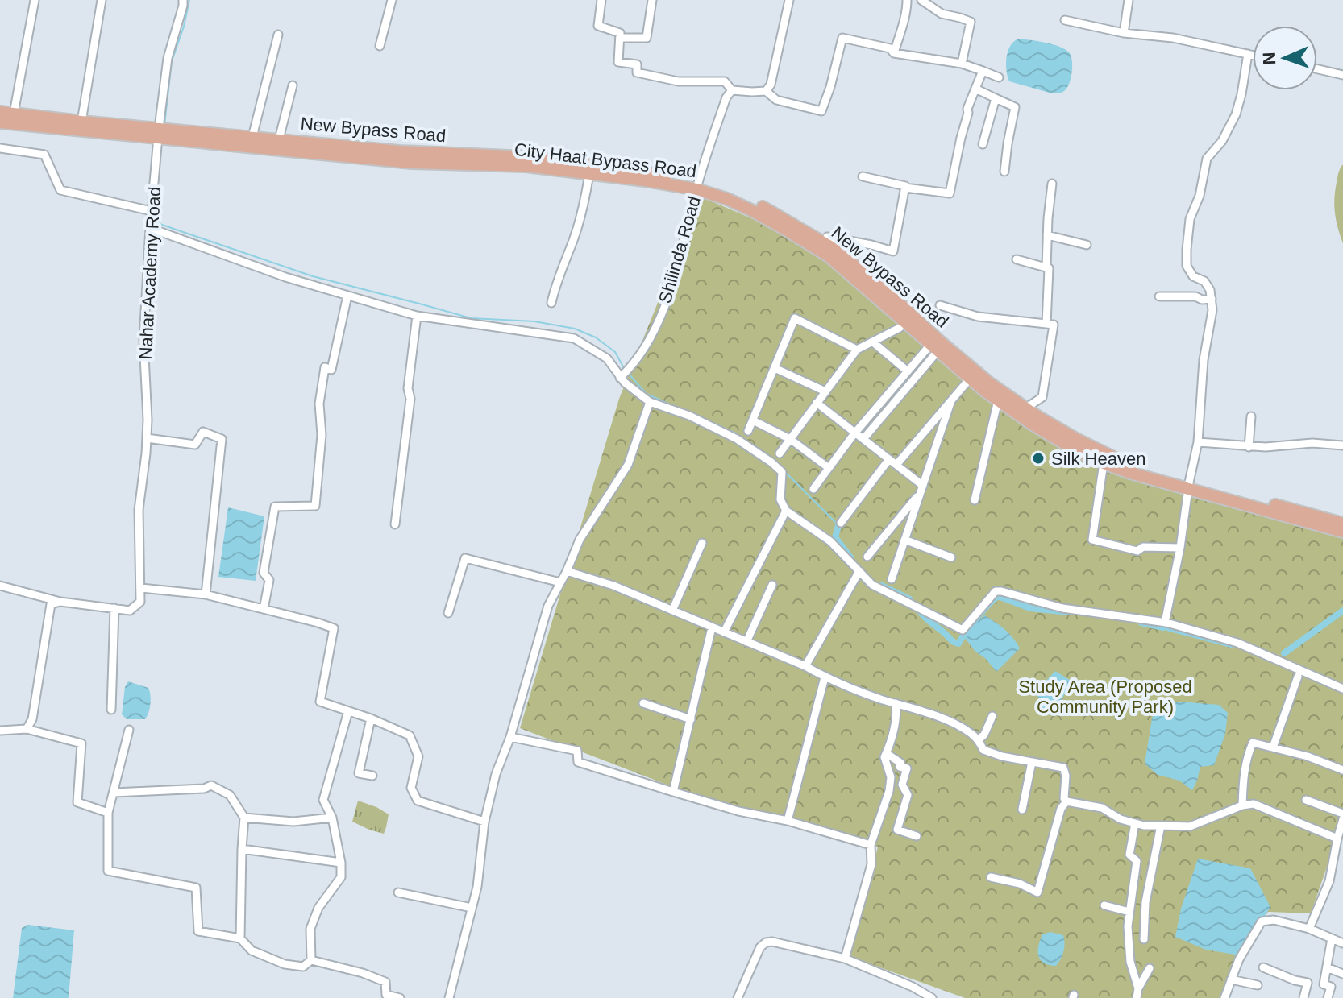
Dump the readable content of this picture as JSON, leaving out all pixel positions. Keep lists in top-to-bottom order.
{
  "streets": {
    "main road": ["New Bypass Road", "City Haat Bypass Road"],
    "street": ["Shilinda Road", "Nahar Academy Road"]
  },
  "crossings": [
    ["New Bypass Road", "City Haat Bypass Road"],
    ["New Bypass Road", "Shilinda Road"],
    ["New Bypass Road", "Nahar Academy Road"],
    ["City Haat Bypass Road", "Shilinda Road"],
    ["City Haat Bypass Road", "Nahar Academy Road"]
  ],
  "parks": ["Study Area (Proposed Community Park)"],
  "places": ["Silk Heaven"],
  "north": "left"
}
